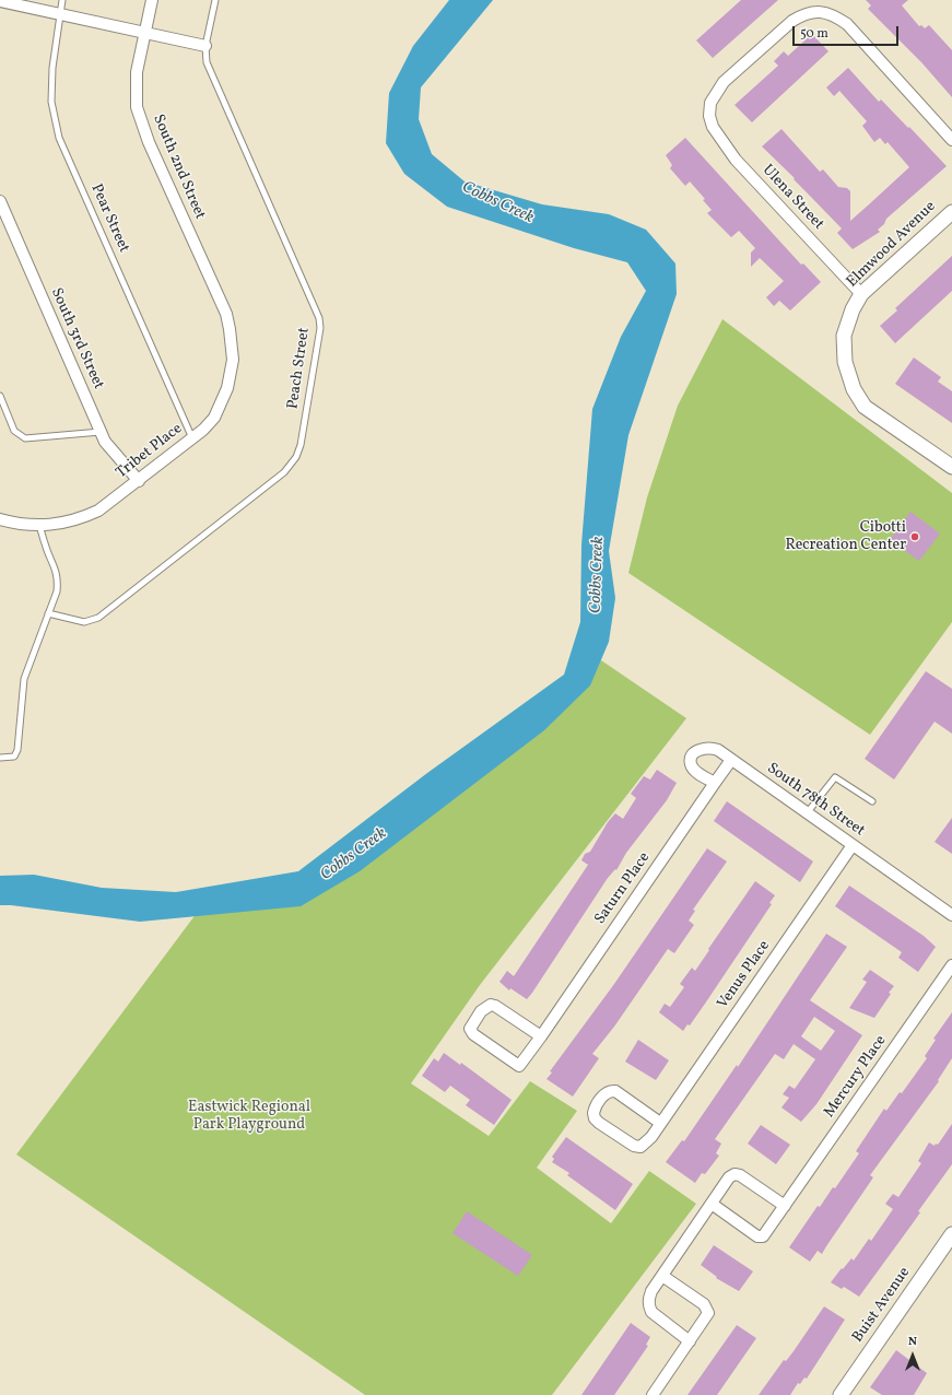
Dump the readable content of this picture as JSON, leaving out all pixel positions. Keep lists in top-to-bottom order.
{
  "streets": {
    "street": [
      "South 2nd Street",
      "Ulena Street",
      "Elmwood Avenue",
      "South 3rd Street",
      "Tribet Place",
      "South 78th Street",
      "Saturn Place",
      "Venus Place",
      "Mercury Place",
      "Buist Avenue"
    ],
    "lane": ["Pear Street", "Peach Street"]
  },
  "crossings": [
    ["South 2nd Street", "Tribet Place"],
    ["Ulena Street", "Elmwood Avenue"],
    ["Pear Street", "Tribet Place"],
    ["South 3rd Street", "Tribet Place"],
    ["South 78th Street", "Saturn Place"],
    ["South 78th Street", "Venus Place"]
  ],
  "water": ["Cobbs Creek"],
  "parks": ["Eastwick Regional Park Playground"],
  "places": ["Cibotti Recreation Center"],
  "scale_bar": "50 m",
  "north": "top"
}
